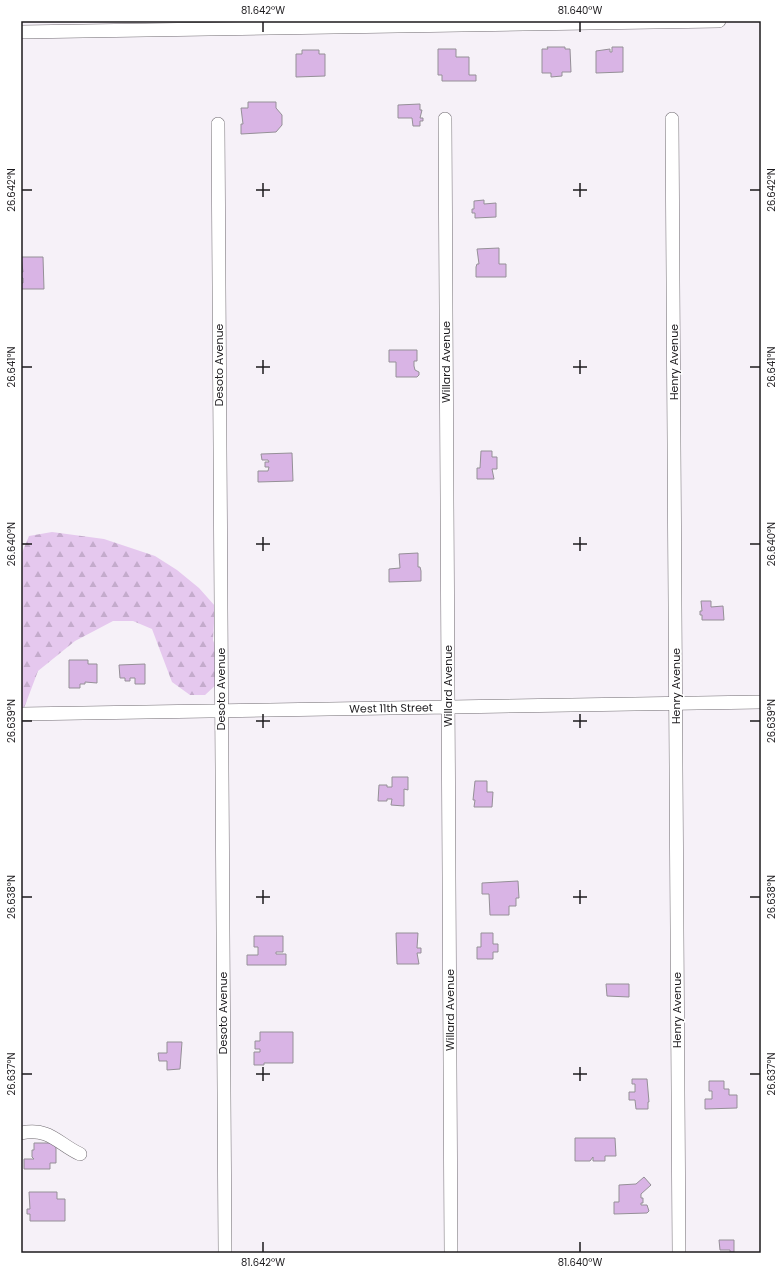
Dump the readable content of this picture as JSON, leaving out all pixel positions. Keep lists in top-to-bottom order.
{
  "streets": {
    "street": [
      "Willard Avenue",
      "Henry Avenue",
      "Desoto Avenue",
      "West 11th Street"
    ]
  },
  "crossings": [
    ["Willard Avenue", "West 11th Street"],
    ["Henry Avenue", "West 11th Street"],
    ["Desoto Avenue", "West 11th Street"]
  ],
  "coordinates": [
    "81.642°W",
    "81.640°W",
    "26.642°N",
    "26.641°N",
    "26.640°N",
    "26.639°N",
    "26.638°N",
    "26.637°N"
  ]
}
